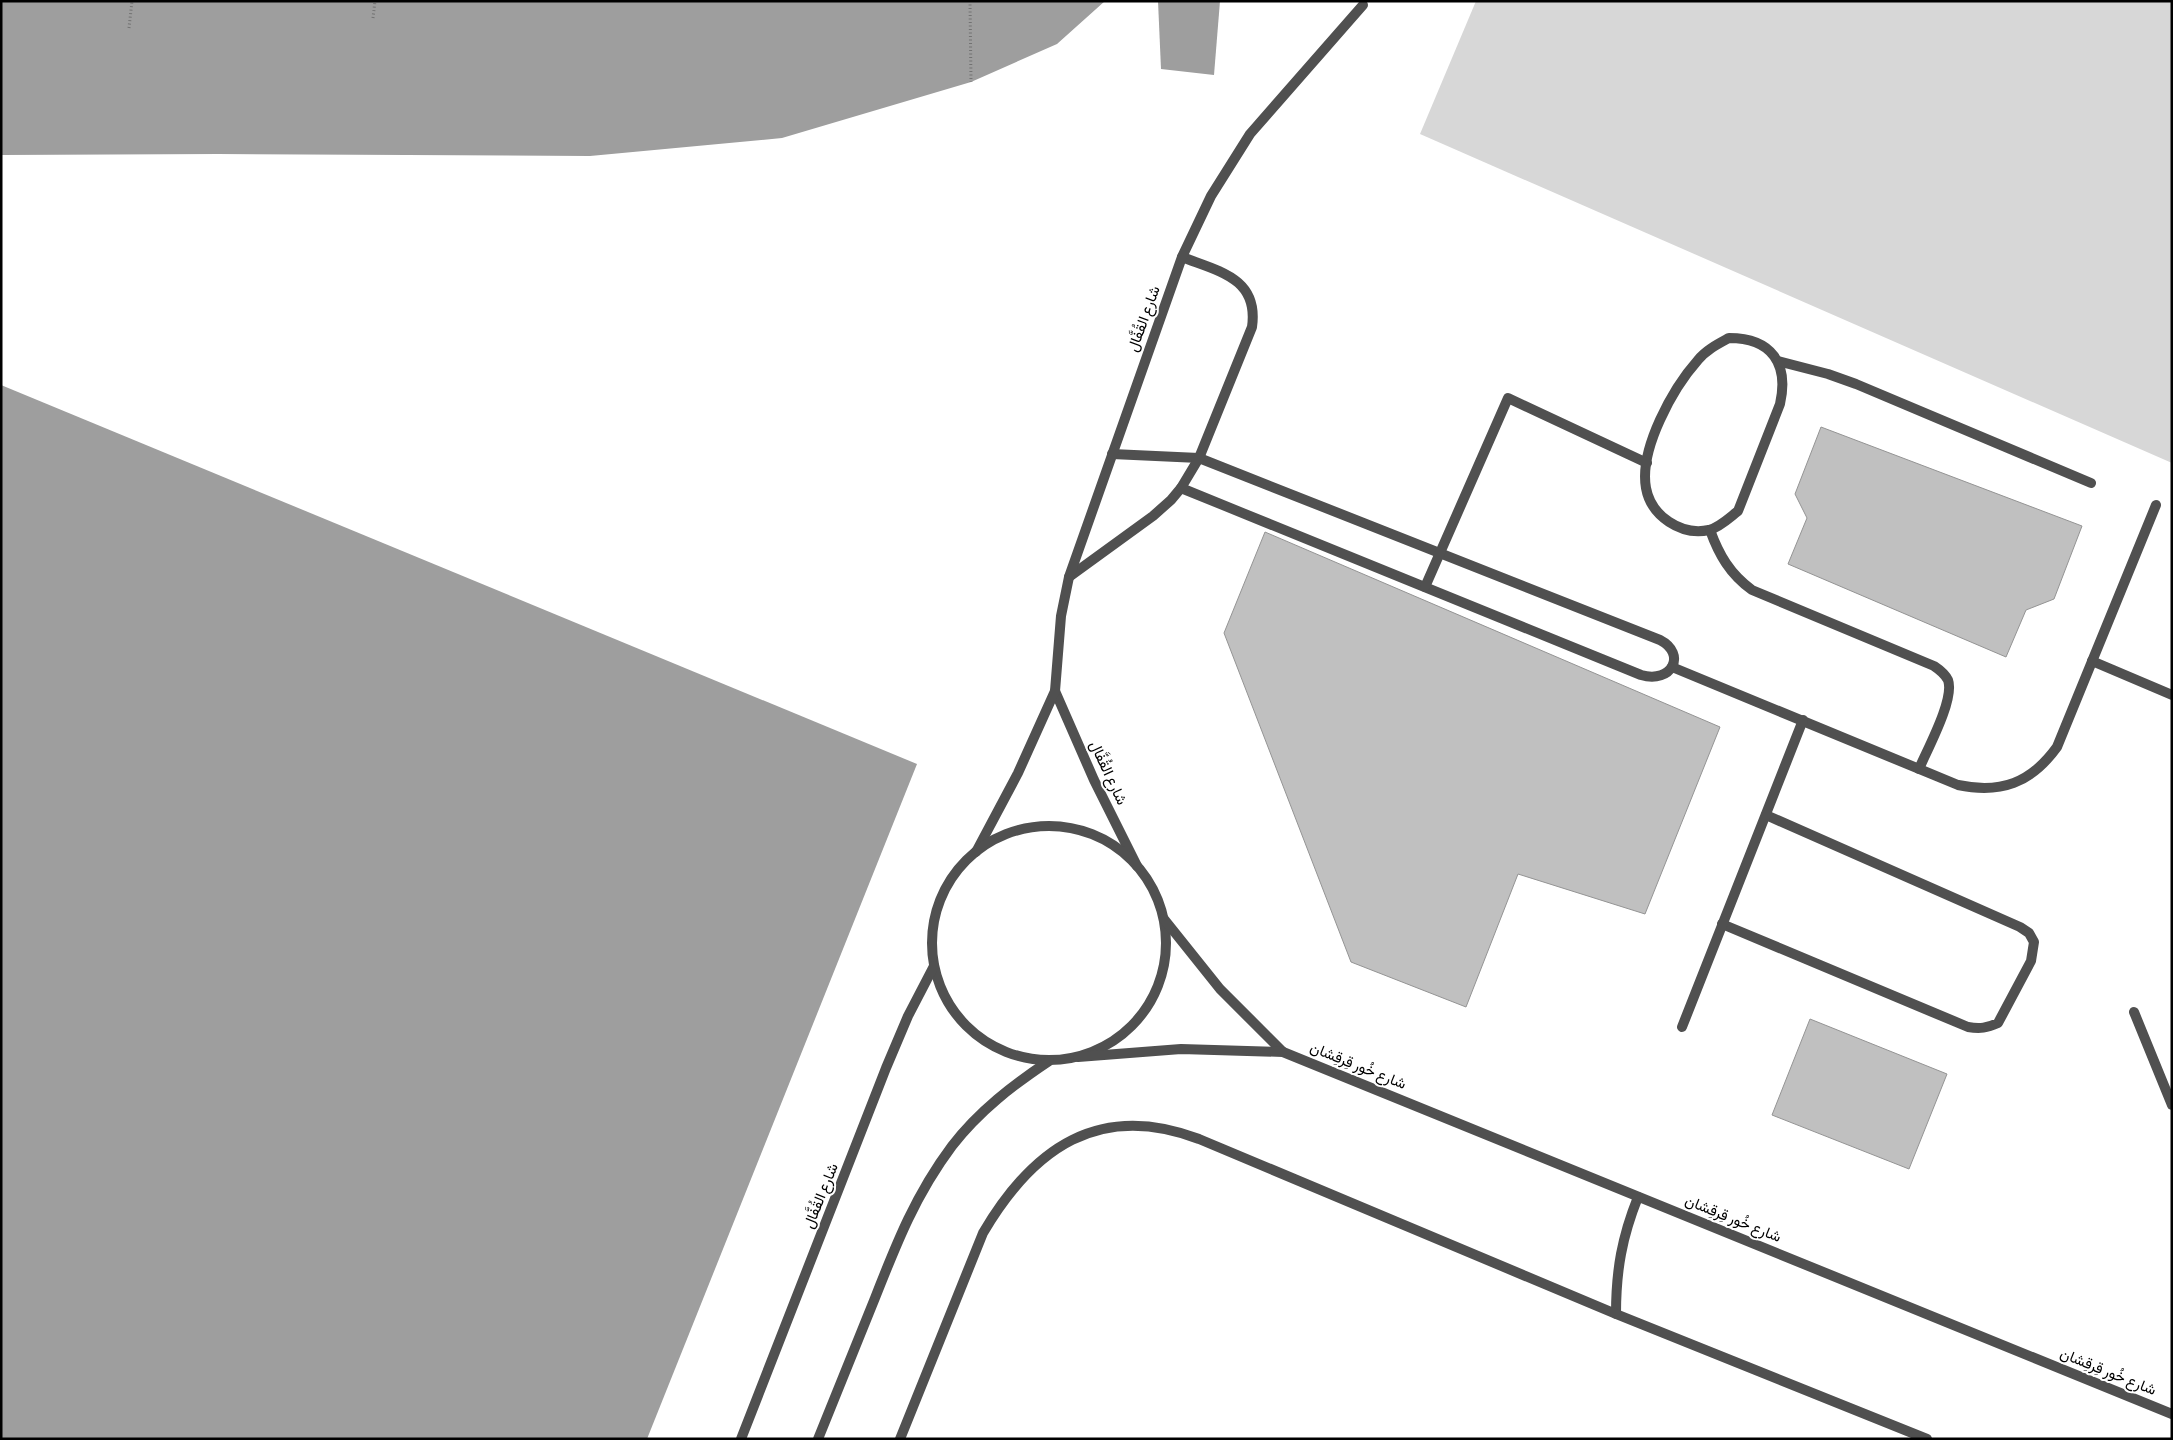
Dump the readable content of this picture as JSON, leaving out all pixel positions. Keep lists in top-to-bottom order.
{
  "streets": {
    "street": ["شارع القُفَّال", "شارع خُور قِرقِشان"]
  }
}
